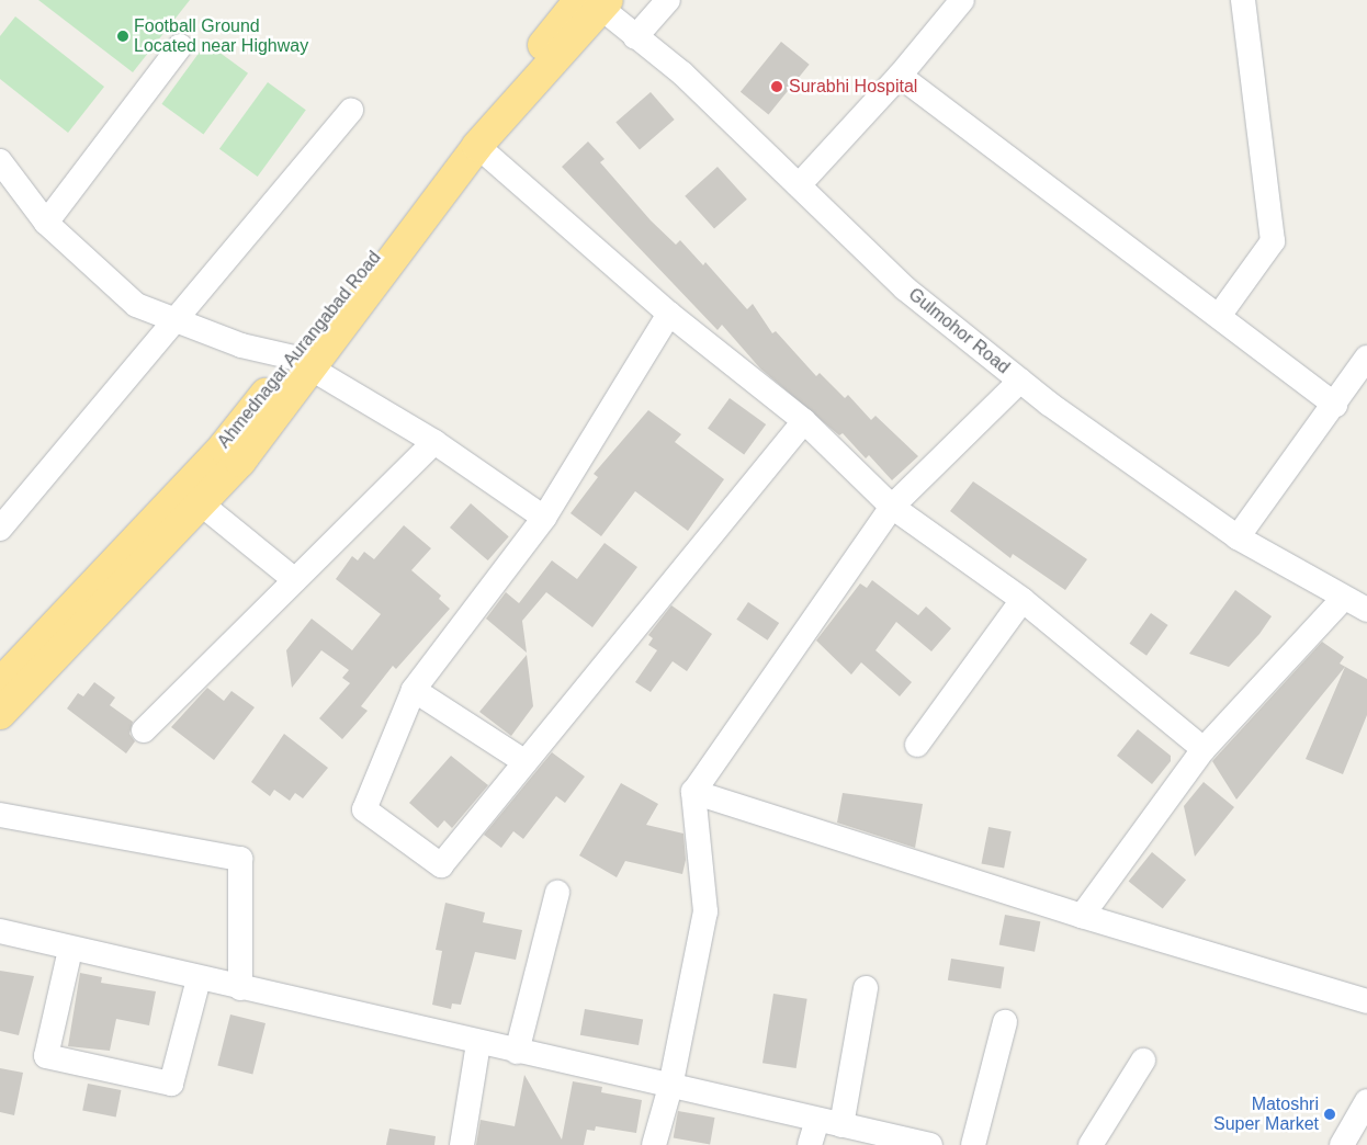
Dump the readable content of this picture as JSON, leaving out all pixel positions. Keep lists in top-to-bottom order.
{
  "streets": {
    "highway": ["Ahmednagar Aurangabad Road"],
    "street": ["Gulmohor Road"]
  },
  "crossings": [
    ["Gulmohor Road", "Ahmednagar Aurangabad Road"]
  ],
  "places": ["Football Ground Located near Highway", "Surabhi Hospital", "Matoshri Super Market"]
}
